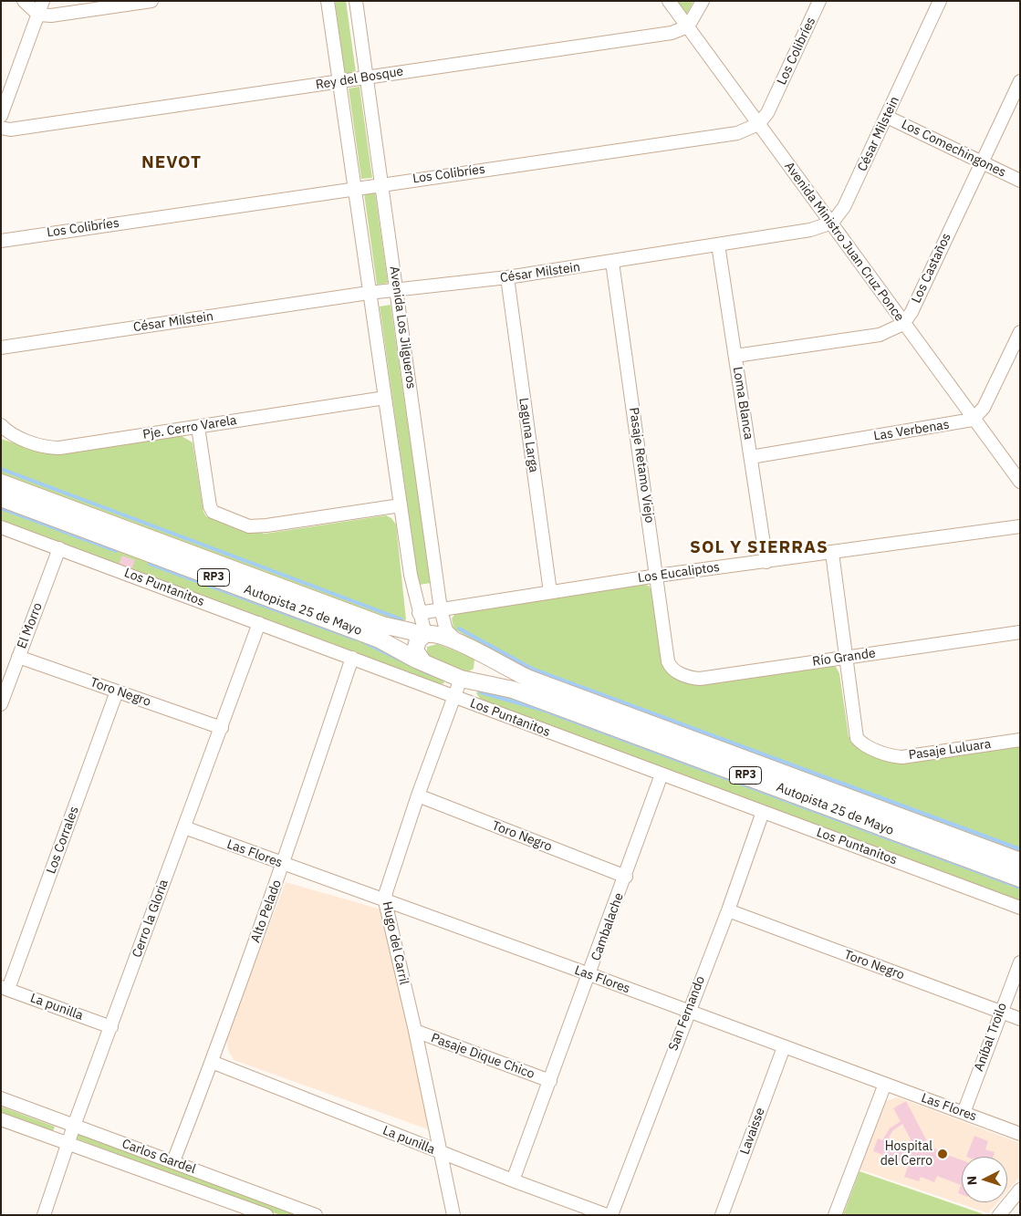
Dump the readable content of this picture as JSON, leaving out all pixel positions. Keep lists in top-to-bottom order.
{
  "streets": {
    "main road": ["RP3", "Autopista 25 de Mayo"],
    "street": [
      "Los Colibríes",
      "Rey del Bosque",
      "César Milstein",
      "Los Comechingones",
      "Avenida Ministro Juan Cruz Ponce",
      "Los Castaños",
      "Avenida Los Jilgueros",
      "Loma Blanca",
      "Pje. Cerro Varela",
      "Las Verbenas",
      "Laguna Larga",
      "Pasaje Retamo Viejo",
      "Los Eucaliptos",
      "Los Puntanitos",
      "El Morro",
      "Río Grande",
      "Toro Negro",
      "Pasaje Luluara",
      "Los Corrales",
      "Las Flores",
      "Alto Pelado",
      "Cerro la Gloria",
      "Cambalache",
      "Hugo del Carril",
      "La punilla",
      "San Fernando",
      "Aníbal Troilo",
      "Pasaje Dique Chico",
      "Lavaisse",
      "Carlos Gardel"
    ]
  },
  "crossings": [
    ["Los Colibríes", "Avenida Ministro Juan Cruz Ponce"],
    ["Los Colibríes", "Avenida Los Jilgueros"],
    ["Rey del Bosque", "Avenida Ministro Juan Cruz Ponce"],
    ["Rey del Bosque", "Avenida Los Jilgueros"],
    ["César Milstein", "Los Comechingones"],
    ["César Milstein", "Avenida Ministro Juan Cruz Ponce"],
    ["César Milstein", "Avenida Los Jilgueros"],
    ["César Milstein", "Loma Blanca"],
    ["César Milstein", "Laguna Larga"],
    ["César Milstein", "Pasaje Retamo Viejo"],
    ["Los Comechingones", "Los Castaños"],
    ["Avenida Ministro Juan Cruz Ponce", "Los Castaños"],
    ["Avenida Ministro Juan Cruz Ponce", "Las Verbenas"],
    ["Avenida Los Jilgueros", "Los Eucaliptos"],
    ["Avenida Los Jilgueros", "RP3"],
    ["Avenida Los Jilgueros", "Autopista 25 de Mayo"],
    ["Loma Blanca", "Las Verbenas"],
    ["Loma Blanca", "Los Eucaliptos"],
    ["Laguna Larga", "Los Eucaliptos"],
    ["Pasaje Retamo Viejo", "Los Eucaliptos"],
    ["Pasaje Retamo Viejo", "Río Grande"],
    ["RP3", "Autopista 25 de Mayo"],
    ["RP3", "Hugo del Carril"],
    ["Los Puntanitos", "El Morro"],
    ["Los Puntanitos", "Alto Pelado"],
    ["Los Puntanitos", "Cerro la Gloria"],
    ["Los Puntanitos", "Cambalache"],
    ["Los Puntanitos", "Hugo del Carril"],
    ["Los Puntanitos", "San Fernando"],
    ["Autopista 25 de Mayo", "Hugo del Carril"],
    ["El Morro", "Toro Negro"],
    ["Río Grande", "Pasaje Luluara"],
    ["Toro Negro", "Los Corrales"],
    ["Toro Negro", "Cerro la Gloria"],
    ["Toro Negro", "Cambalache"],
    ["Toro Negro", "Hugo del Carril"],
    ["Toro Negro", "San Fernando"],
    ["Toro Negro", "Aníbal Troilo"],
    ["Los Corrales", "La punilla"],
    ["Las Flores", "Alto Pelado"],
    ["Las Flores", "Cerro la Gloria"],
    ["Las Flores", "Cambalache"],
    ["Las Flores", "Hugo del Carril"],
    ["Las Flores", "San Fernando"],
    ["Las Flores", "Aníbal Troilo"],
    ["Las Flores", "Lavaisse"],
    ["Alto Pelado", "La punilla"],
    ["Alto Pelado", "Carlos Gardel"],
    ["Cerro la Gloria", "La punilla"],
    ["Cerro la Gloria", "Carlos Gardel"],
    ["Cambalache", "La punilla"],
    ["Cambalache", "Pasaje Dique Chico"],
    ["Hugo del Carril", "La punilla"],
    ["Hugo del Carril", "Pasaje Dique Chico"]
  ],
  "districts": ["NEVOT", "SOL Y SIERRAS"],
  "places": ["Hospital del Cerro"],
  "north": "left"
}
